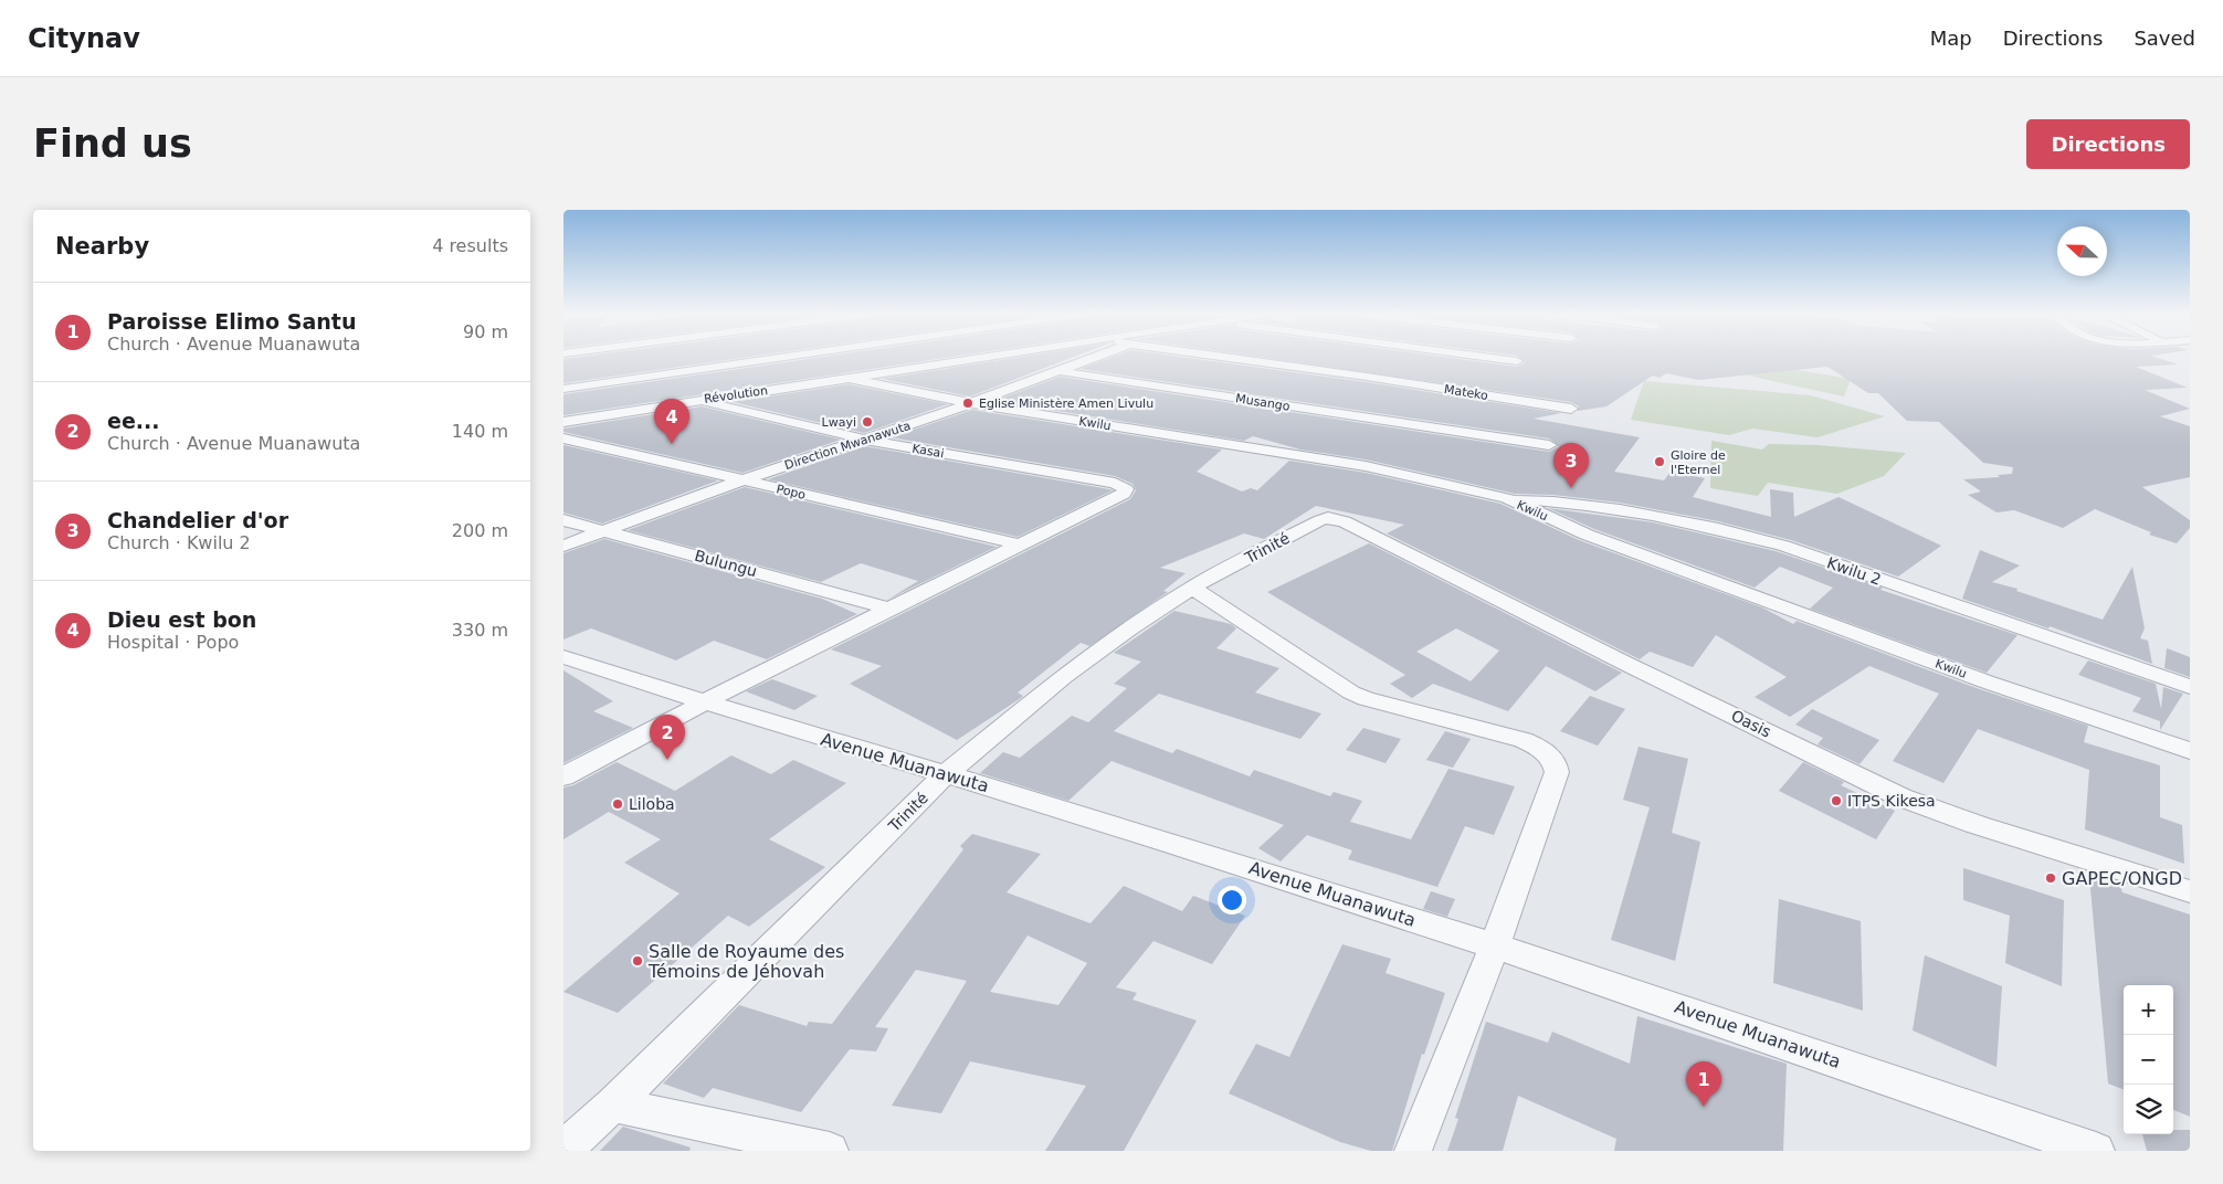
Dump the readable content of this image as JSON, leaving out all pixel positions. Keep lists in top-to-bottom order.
{
  "streets": {
    "street": [
      "Mateko",
      "Révolution",
      "Musango",
      "Kwilu",
      "Direction Mwanawuta",
      "Kasai",
      "Popo",
      "Trinité",
      "Bulungu",
      "Kwilu 2",
      "Oasis",
      "Avenue Muanawuta"
    ]
  },
  "crossings": [
    ["Révolution", "Musango"],
    ["Révolution", "Kwilu"],
    ["Révolution", "Kasai"],
    ["Musango", "Direction Mwanawuta"],
    ["Kwilu", "Direction Mwanawuta"],
    ["Kwilu", "Kwilu 2"],
    ["Direction Mwanawuta", "Kasai"],
    ["Direction Mwanawuta", "Popo"],
    ["Direction Mwanawuta", "Bulungu"],
    ["Kasai", "Popo"],
    ["Trinité", "Oasis"],
    ["Trinité", "Avenue Muanawuta"]
  ],
  "places": [
    "Eglise Ministère Amen Livulu",
    "Lwayi",
    "Gloire de l'Eternel",
    "ITPS Kikesa",
    "Liloba",
    "GAPEC/ONGD",
    "Salle de Royaume des Témoins de Jéhovah"
  ],
  "north": "left",
  "page": {
    "header": "Citynav",
    "nav": ["Map", "Directions", "Saved"],
    "buttons": "Directions",
    "title": "Find us",
    "heading": ["Nearby", "4 results"],
    "list": [
      {
        "mark": "1",
        "name": "Paroisse Elimo Santu",
        "note": "Church · Avenue Muanawuta",
        "value": "90 m"
      },
      {
        "mark": "2",
        "name": "ee...",
        "note": "Church · Avenue Muanawuta",
        "value": "140 m"
      },
      {
        "mark": "3",
        "name": "Chandelier d'or",
        "note": "Church · Kwilu 2",
        "value": "200 m"
      },
      {
        "mark": "4",
        "name": "Dieu est bon",
        "note": "Hospital · Popo",
        "value": "330 m"
      }
    ],
    "pins": [
      "4",
      "3",
      "2",
      "1"
    ],
    "map_buttons": ["+", "−"]
  }
}
